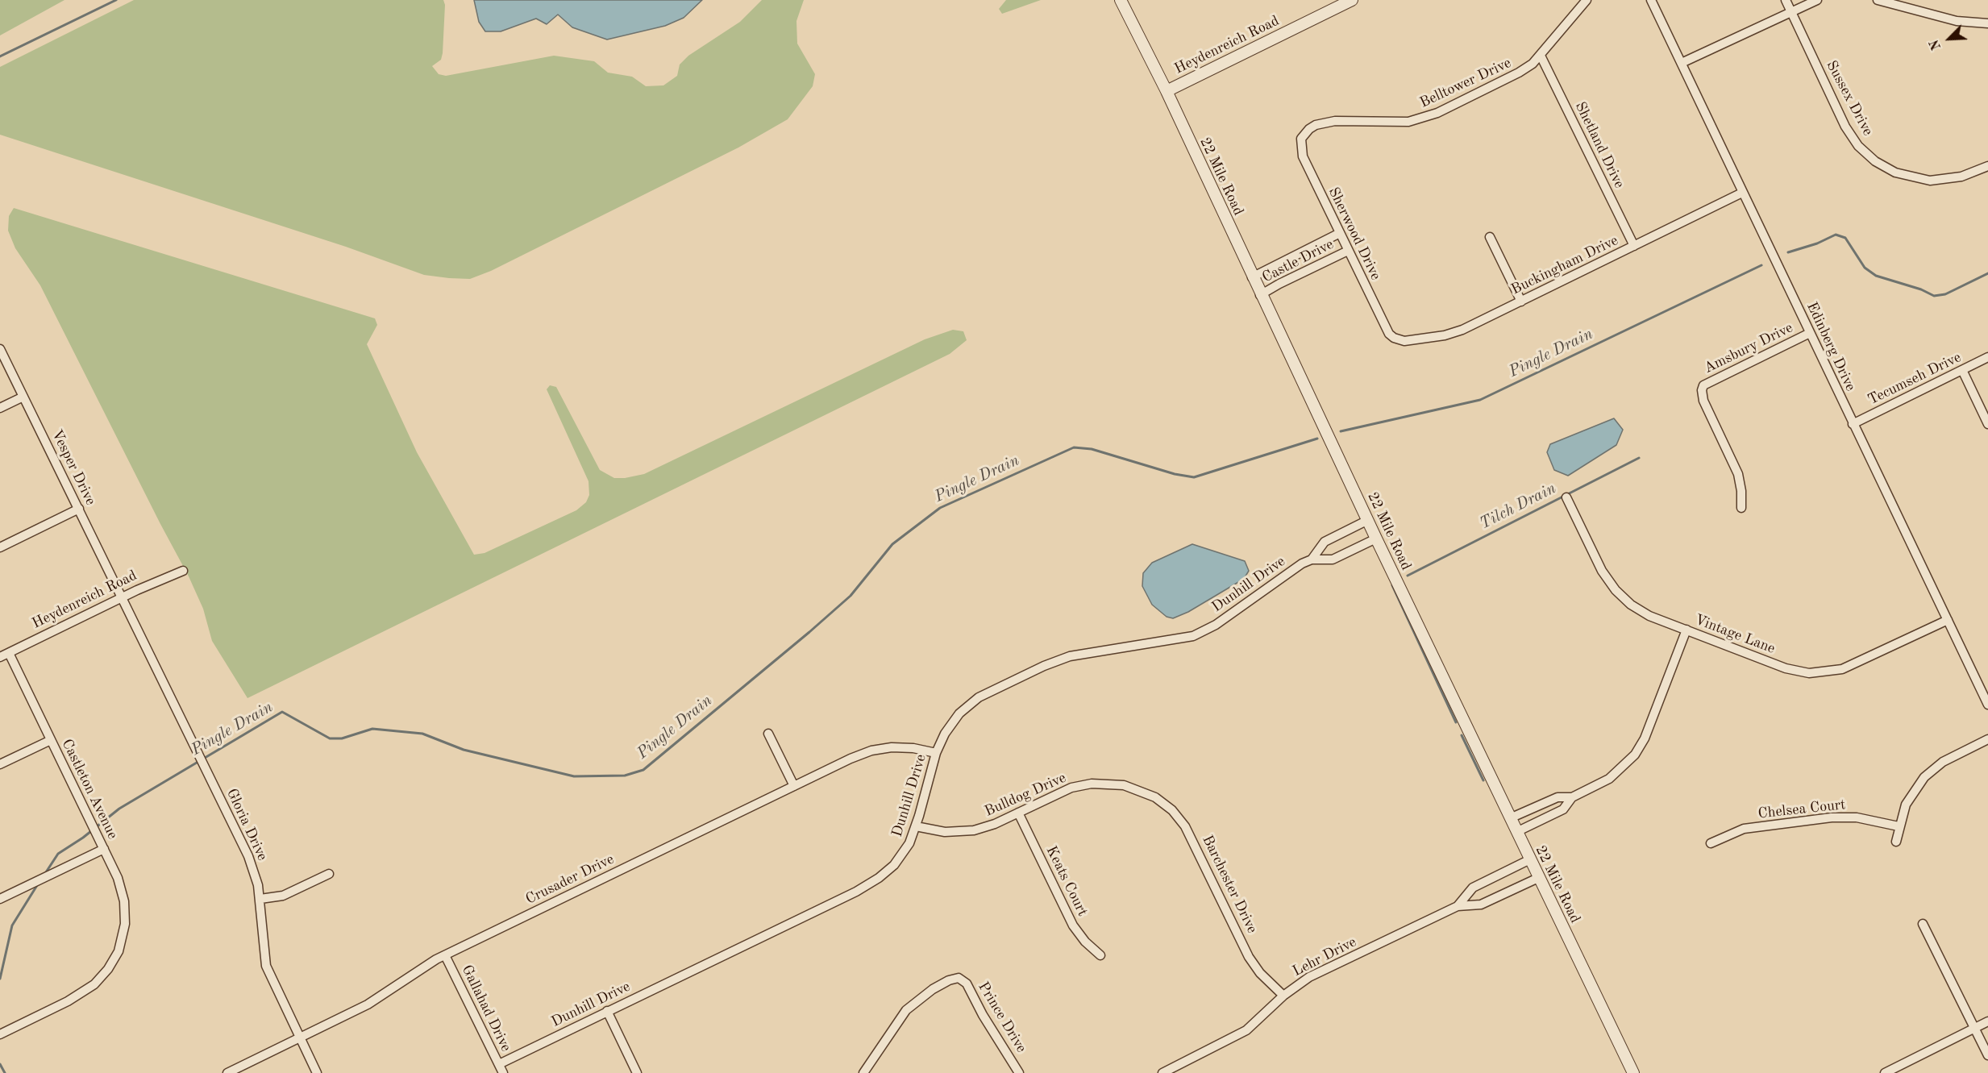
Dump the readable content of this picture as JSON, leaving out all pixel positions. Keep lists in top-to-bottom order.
{
  "streets": {
    "street": [
      "Heydenreich Road",
      "Belltower Drive",
      "Sussex Drive",
      "Shetland Drive",
      "22 Mile Road",
      "Sherwood Drive",
      "Castle Drive",
      "Buckingham Drive",
      "Edinberg Drive",
      "Amsbury Drive",
      "Tecumseh Drive",
      "Vesper Drive",
      "Dunhill Drive",
      "Vintage Lane",
      "Castleton Avenue",
      "Bulldog Drive",
      "Chelsea Court",
      "Gloria Drive",
      "Crusader Drive",
      "Keats Court",
      "Barchester Drive",
      "Lehr Drive",
      "Gallahad Drive",
      "Prince Drive"
    ]
  },
  "crossings": [
    ["Heydenreich Road", "22 Mile Road"],
    ["Heydenreich Road", "Vesper Drive"],
    ["Heydenreich Road", "Castleton Avenue"],
    ["Heydenreich Road", "Gloria Drive"],
    ["Belltower Drive", "Shetland Drive"],
    ["Belltower Drive", "Sherwood Drive"],
    ["Shetland Drive", "Buckingham Drive"],
    ["22 Mile Road", "Castle Drive"],
    ["22 Mile Road", "Dunhill Drive"],
    ["22 Mile Road", "Lehr Drive"],
    ["Sherwood Drive", "Castle Drive"],
    ["Sherwood Drive", "Buckingham Drive"],
    ["Buckingham Drive", "Edinberg Drive"],
    ["Edinberg Drive", "Amsbury Drive"],
    ["Edinberg Drive", "Tecumseh Drive"],
    ["Edinberg Drive", "Vintage Lane"],
    ["Vesper Drive", "Gloria Drive"],
    ["Dunhill Drive", "Bulldog Drive"],
    ["Dunhill Drive", "Crusader Drive"],
    ["Dunhill Drive", "Gallahad Drive"],
    ["Bulldog Drive", "Keats Court"],
    ["Bulldog Drive", "Barchester Drive"],
    ["Gloria Drive", "Crusader Drive"],
    ["Crusader Drive", "Gallahad Drive"],
    ["Barchester Drive", "Lehr Drive"]
  ],
  "water": ["Pingle Drain", "Tilch Drain"],
  "north": "bottom left"
}
